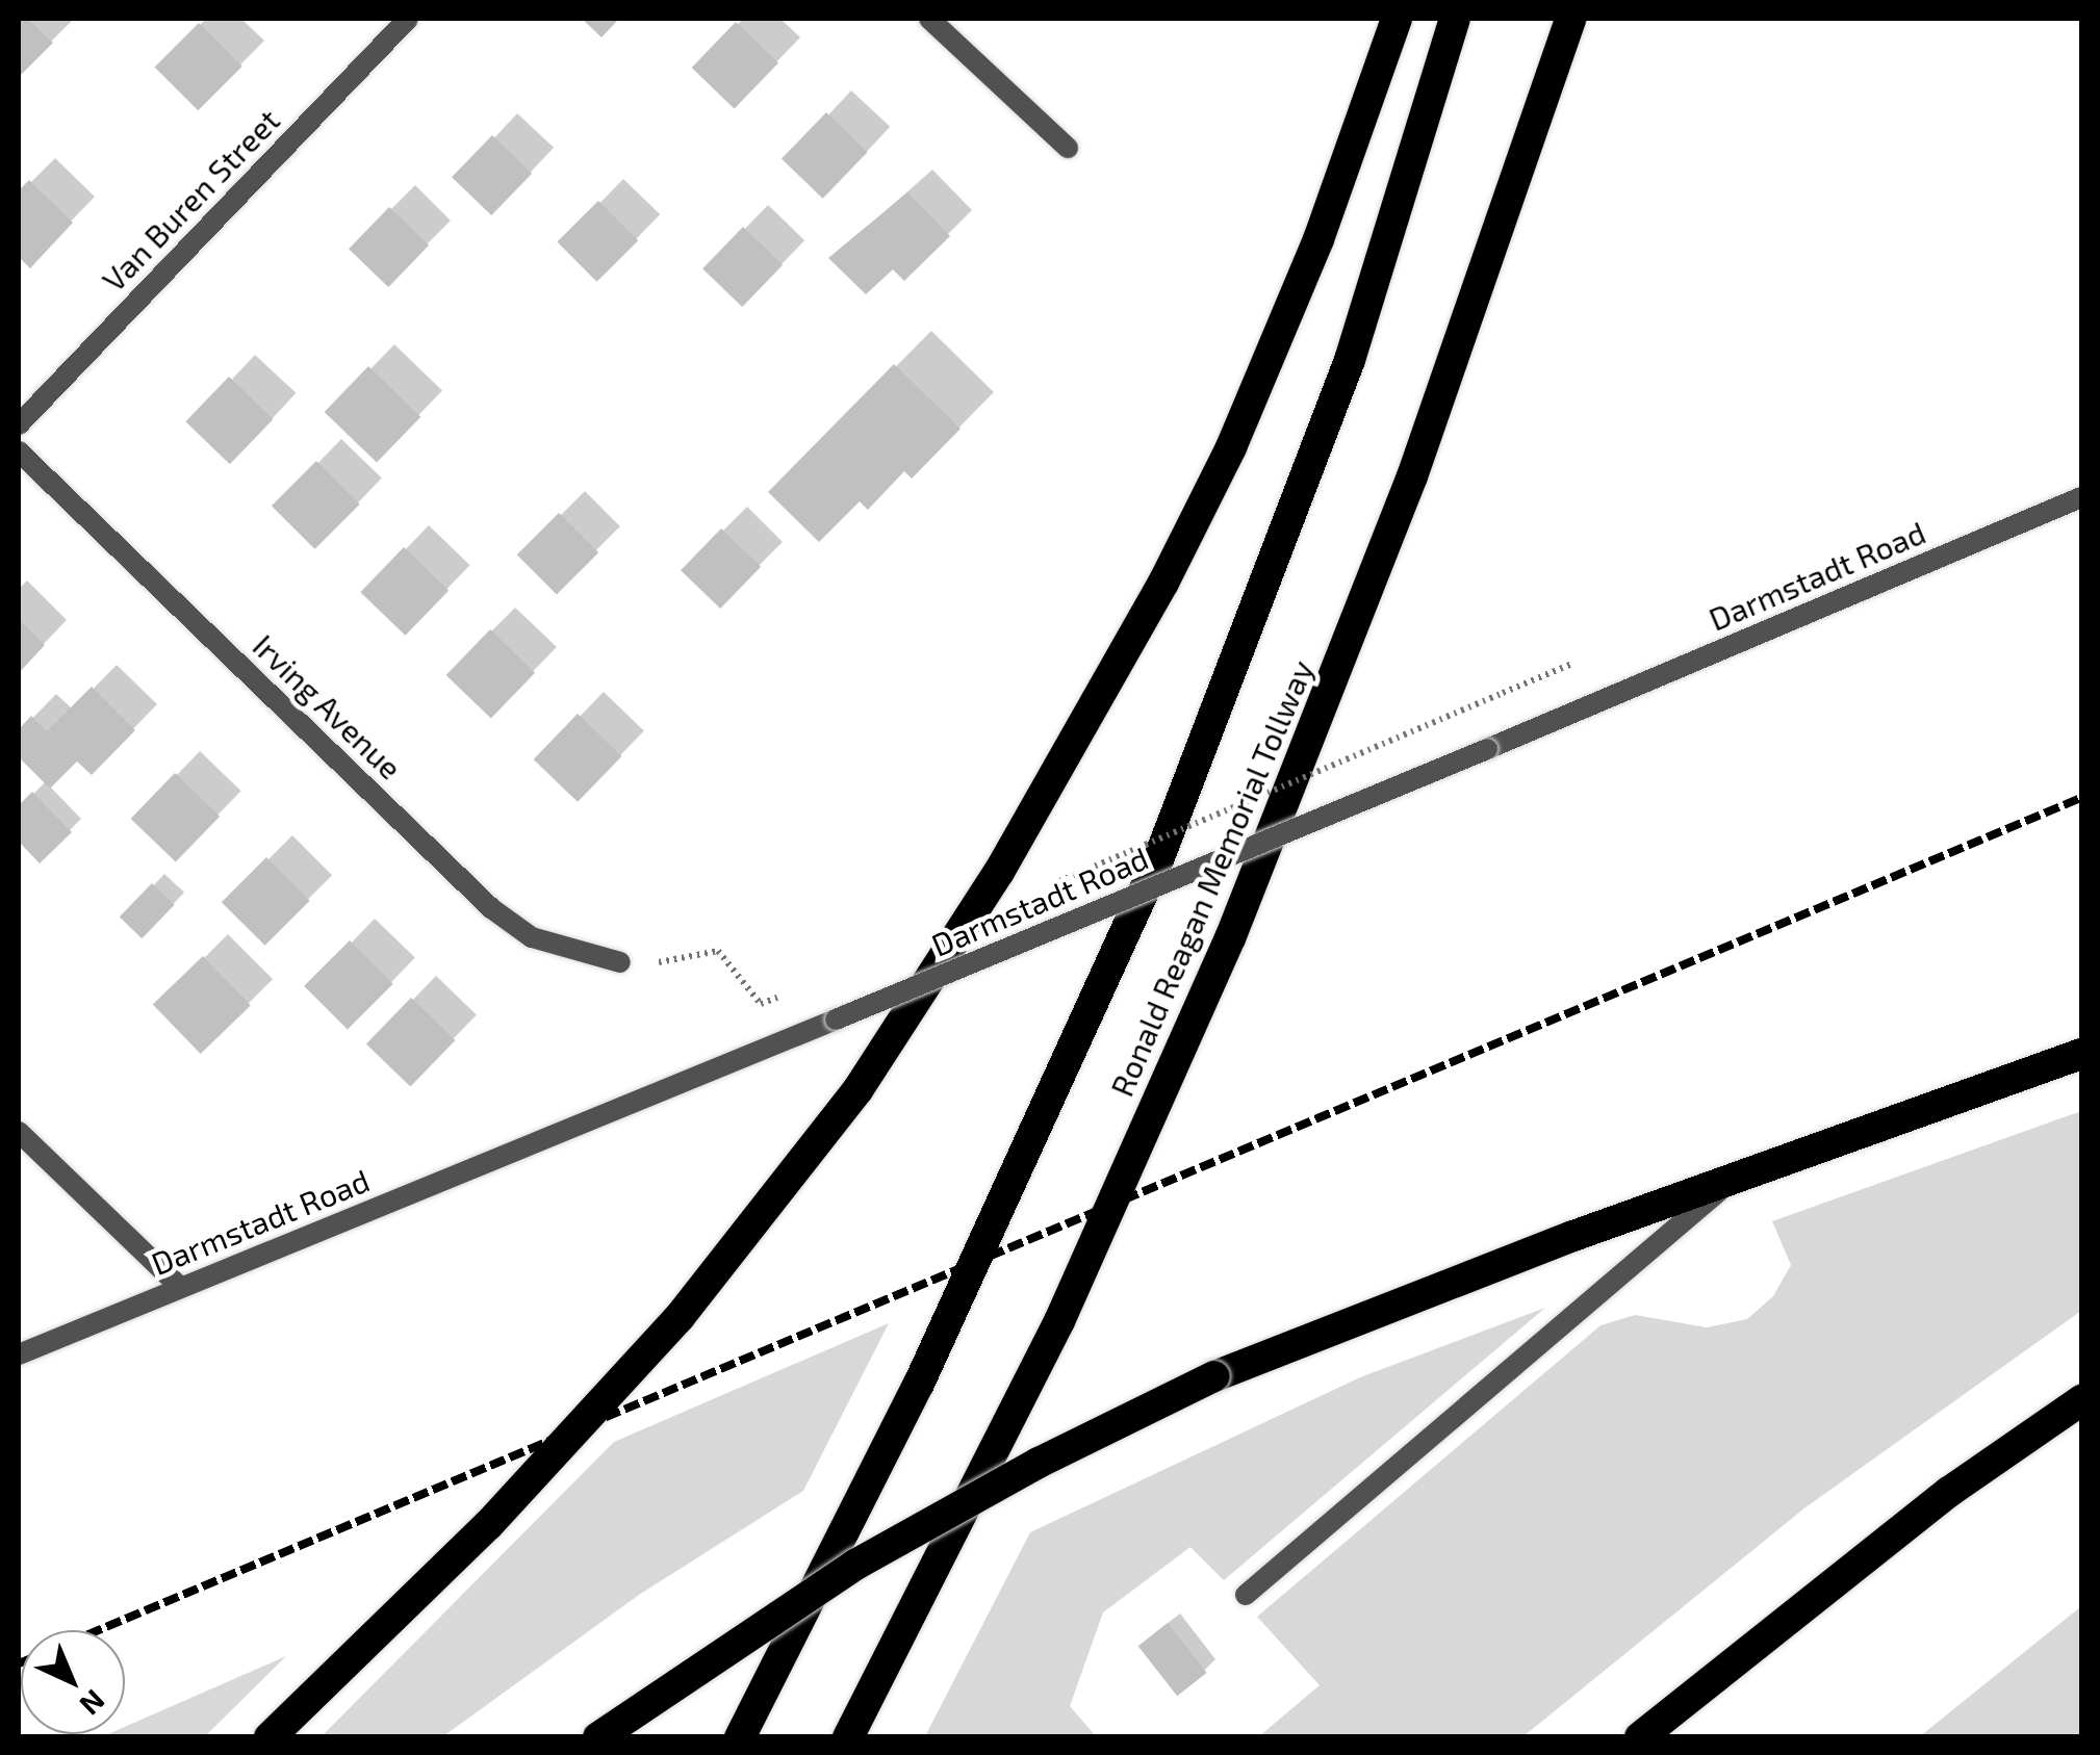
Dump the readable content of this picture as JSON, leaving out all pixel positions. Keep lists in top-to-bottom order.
{
  "streets": {
    "highway": ["Ronald Reagan Memorial Tollway"],
    "street": ["Van Buren Street", "Darmstadt Road", "Irving Avenue"]
  },
  "north": "bottom right"
}
